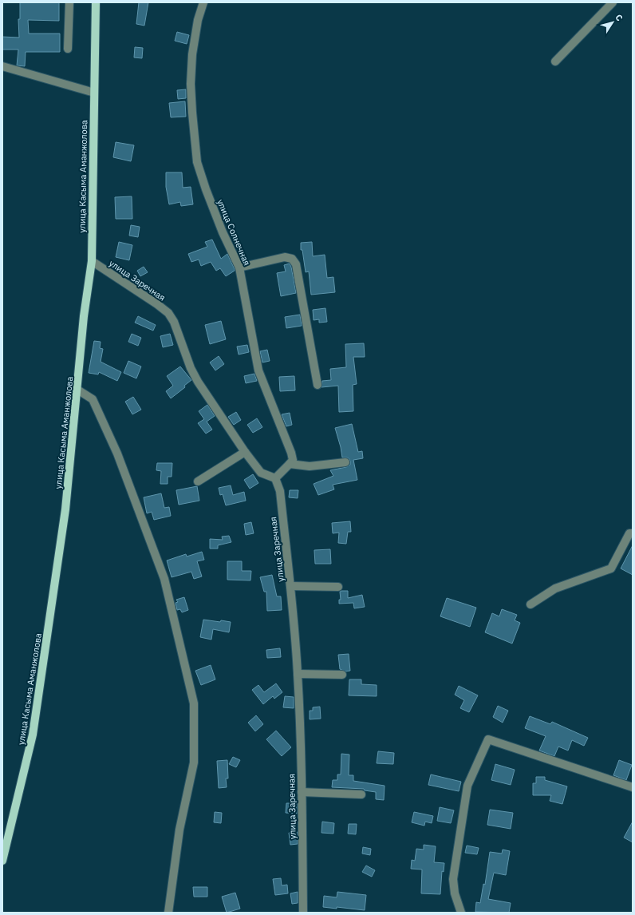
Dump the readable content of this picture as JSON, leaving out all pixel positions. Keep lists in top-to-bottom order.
{
  "streets": {
    "main road": ["улица Касыма Аманжолова"],
    "street": ["улица Солнечная", "улица Заречная"]
  },
  "crossings": [
    ["улица Касыма Аманжолова", "улица Заречная"]
  ],
  "north": "top right"
}
